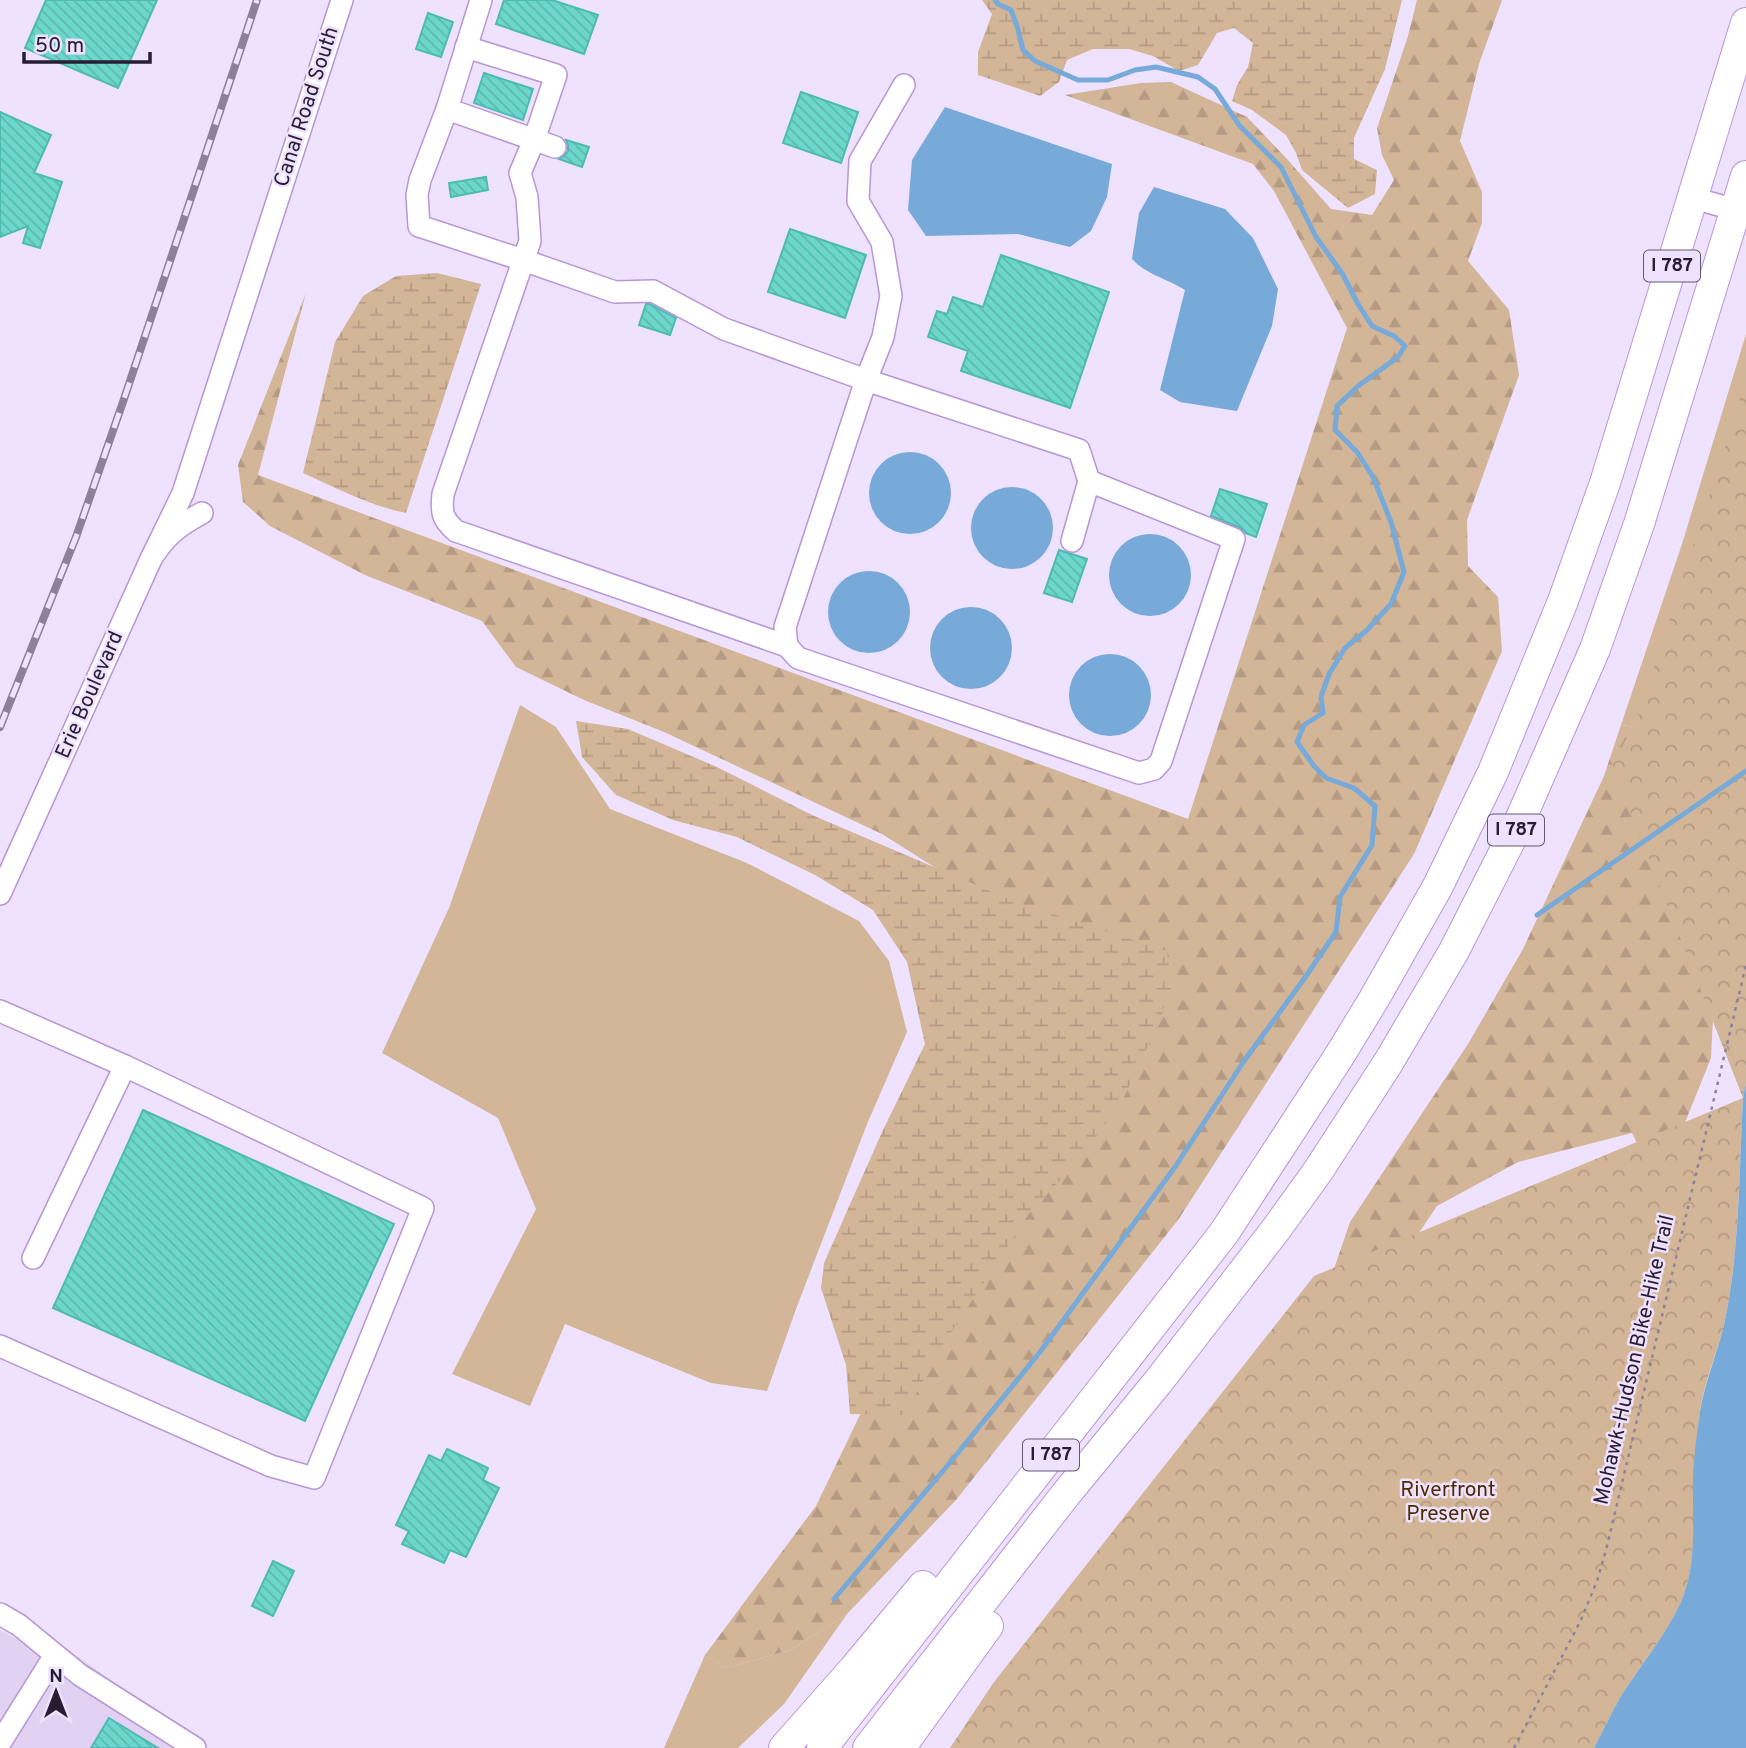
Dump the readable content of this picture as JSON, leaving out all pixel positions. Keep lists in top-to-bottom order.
{
  "streets": {
    "highway": ["I 787"],
    "street": ["Canal Road South", "Erie Boulevard"],
    "path": ["Mohawk-Hudson Bike-Hike Trail"]
  },
  "crossings": [
    ["Canal Road South", "Erie Boulevard"]
  ],
  "parks": ["Riverfront Preserve"],
  "scale_bar": "50 m",
  "north": "top"
}
